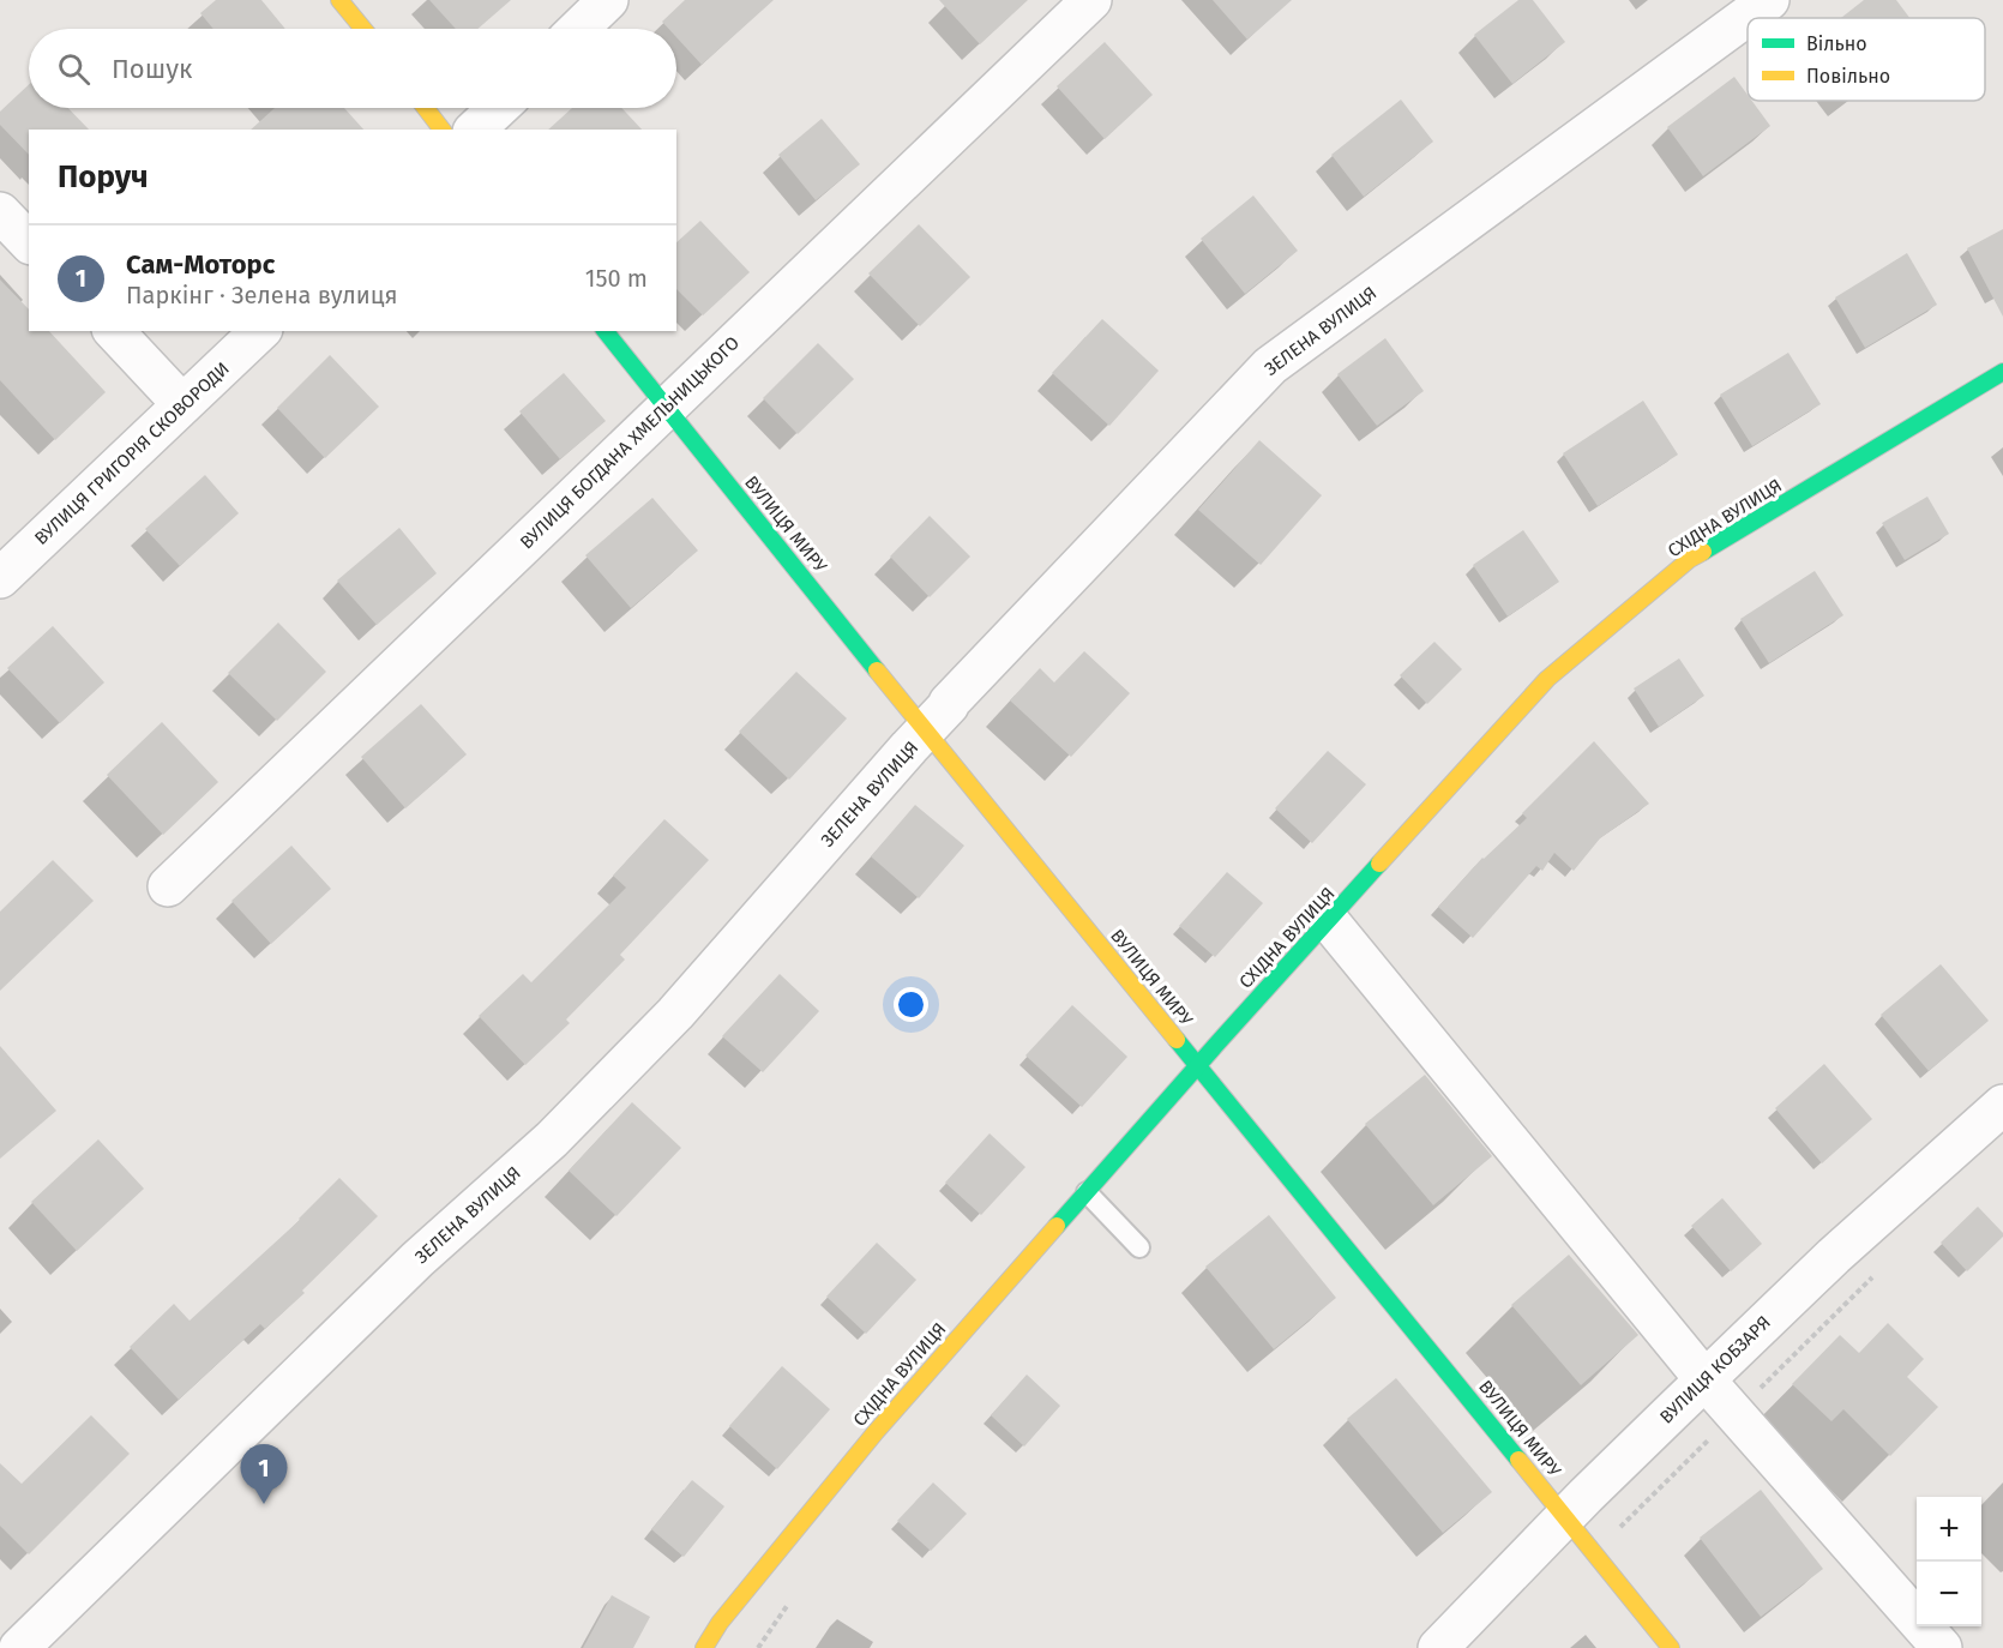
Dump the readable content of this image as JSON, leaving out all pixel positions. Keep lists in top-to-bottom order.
{
  "streets": {
    "street": [
      "ЗЕЛЕНА ВУЛИЦЯ",
      "ВУЛИЦЯ БОГДАНА ХМЕЛЬНИЦЬКОГО",
      "ВУЛИЦЯ ГРИГОРІЯ СКОВОРОДИ",
      "СХІДНА ВУЛИЦЯ",
      "ВУЛИЦЯ МИРУ",
      "ВУЛИЦЯ КОБЗАРЯ"
    ]
  },
  "crossings": [
    ["ЗЕЛЕНА ВУЛИЦЯ", "ВУЛИЦЯ МИРУ"],
    ["ВУЛИЦЯ БОГДАНА ХМЕЛЬНИЦЬКОГО", "ВУЛИЦЯ МИРУ"],
    ["СХІДНА ВУЛИЦЯ", "ВУЛИЦЯ МИРУ"],
    ["ВУЛИЦЯ МИРУ", "ВУЛИЦЯ КОБЗАРЯ"]
  ],
  "legend": ["Вільно", "Повільно"],
  "page": {
    "search": "Пошук",
    "heading": "Поруч",
    "list": [
      {
        "mark": "1",
        "name": "Сам-Моторс",
        "note": "Паркінг · Зелена вулиця",
        "value": "150 m"
      }
    ],
    "pins": "1",
    "map_buttons": ["+", "−"]
  }
}
